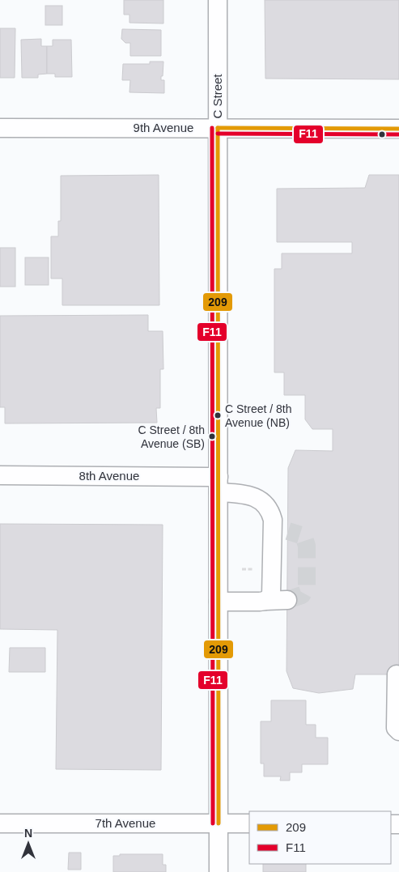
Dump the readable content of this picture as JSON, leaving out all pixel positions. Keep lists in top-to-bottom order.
{
  "streets": {
    "street": [
      "C Street",
      "9th Avenue",
      "8th Avenue",
      "7th Avenue"
    ]
  },
  "crossings": [
    ["C Street", "9th Avenue"],
    ["C Street", "8th Avenue"],
    ["C Street", "7th Avenue"]
  ],
  "places": ["C Street / 8th Avenue (NB)", "C Street / 8th Avenue (SB)"],
  "lines": ["transit line 209", "transit line F11"],
  "legend": ["209", "F11"],
  "north": "top"
}
